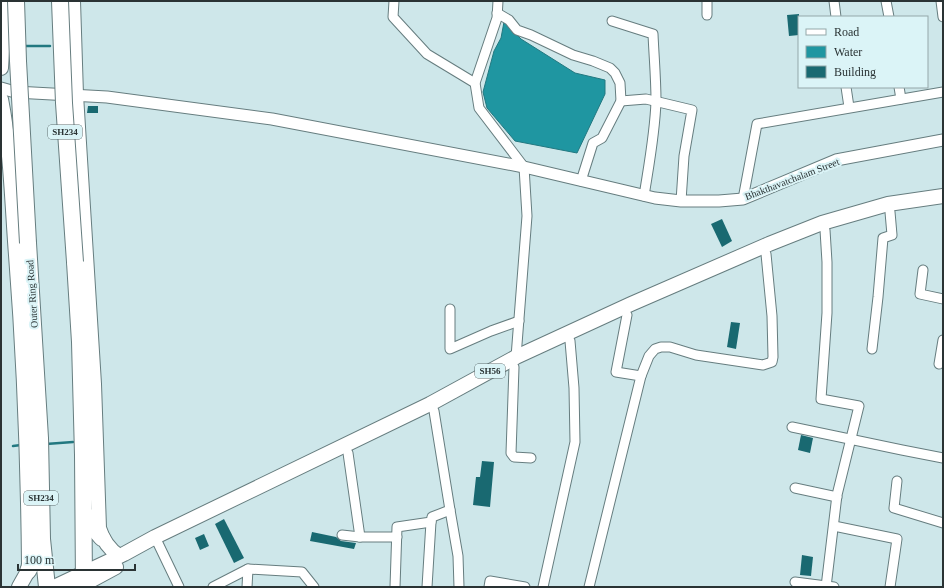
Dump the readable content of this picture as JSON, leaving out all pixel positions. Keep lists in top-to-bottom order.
{
  "streets": {
    "highway": ["SH234", "Outer Ring Road"],
    "main road": ["SH56"],
    "street": ["Bhakthavatchalam Street"]
  },
  "crossings": [
    ["SH234", "SH56"]
  ],
  "legend": ["Road", "Water", "Building"],
  "scale_bar": "100 m"
}
